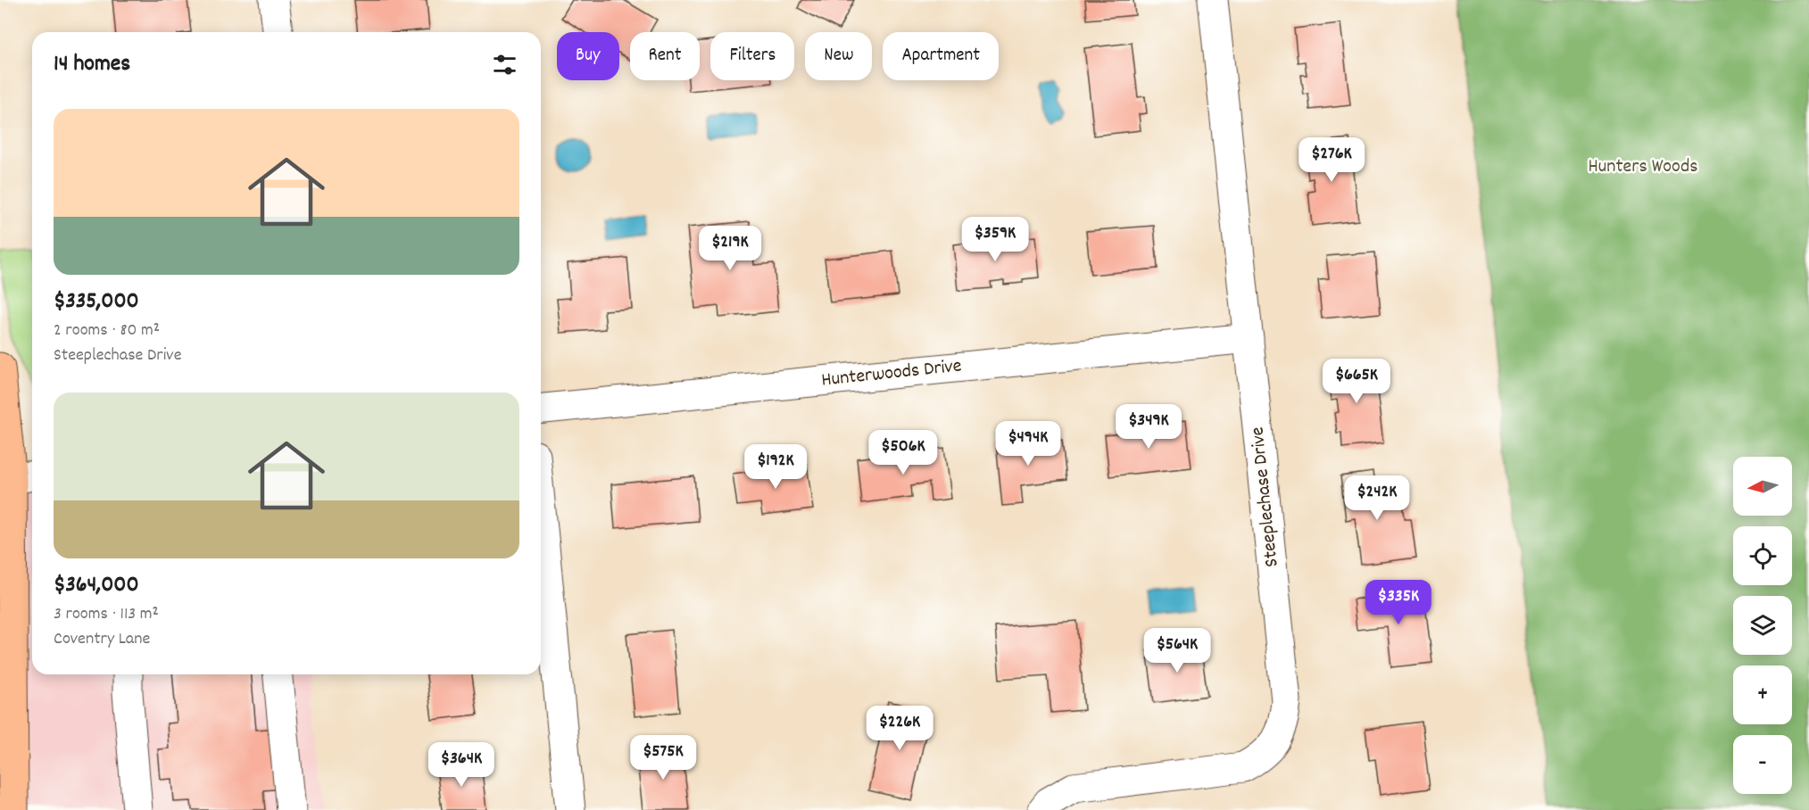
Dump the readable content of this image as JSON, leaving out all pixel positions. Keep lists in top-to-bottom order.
{
  "streets": {
    "street": ["Hunterwoods Drive", "Steeplechase Drive"]
  },
  "crossings": [
    ["Hunterwoods Drive", "Steeplechase Drive"]
  ],
  "parks": ["Hunters Woods"],
  "north": "left",
  "page": {
    "chip": [
      "Buy",
      "Rent",
      "Filters",
      "New",
      "Apartment"
    ],
    "heading": "14 homes",
    "list": [
      {
        "name": "$335,000",
        "note": "2 rooms · 80 m² · Steeplechase Drive"
      },
      {
        "name": "$364,000",
        "note": "3 rooms · 113 m² · Coventry Lane"
      }
    ],
    "price": [
      "$276K",
      "$359K",
      "$219K",
      "$665K",
      "$349K",
      "$494K",
      "$506K",
      "$192K",
      "$242K",
      "$335K",
      "$564K",
      "$226K",
      "$575K",
      "$364K"
    ],
    "map_buttons": ["+", "−"]
  }
}
